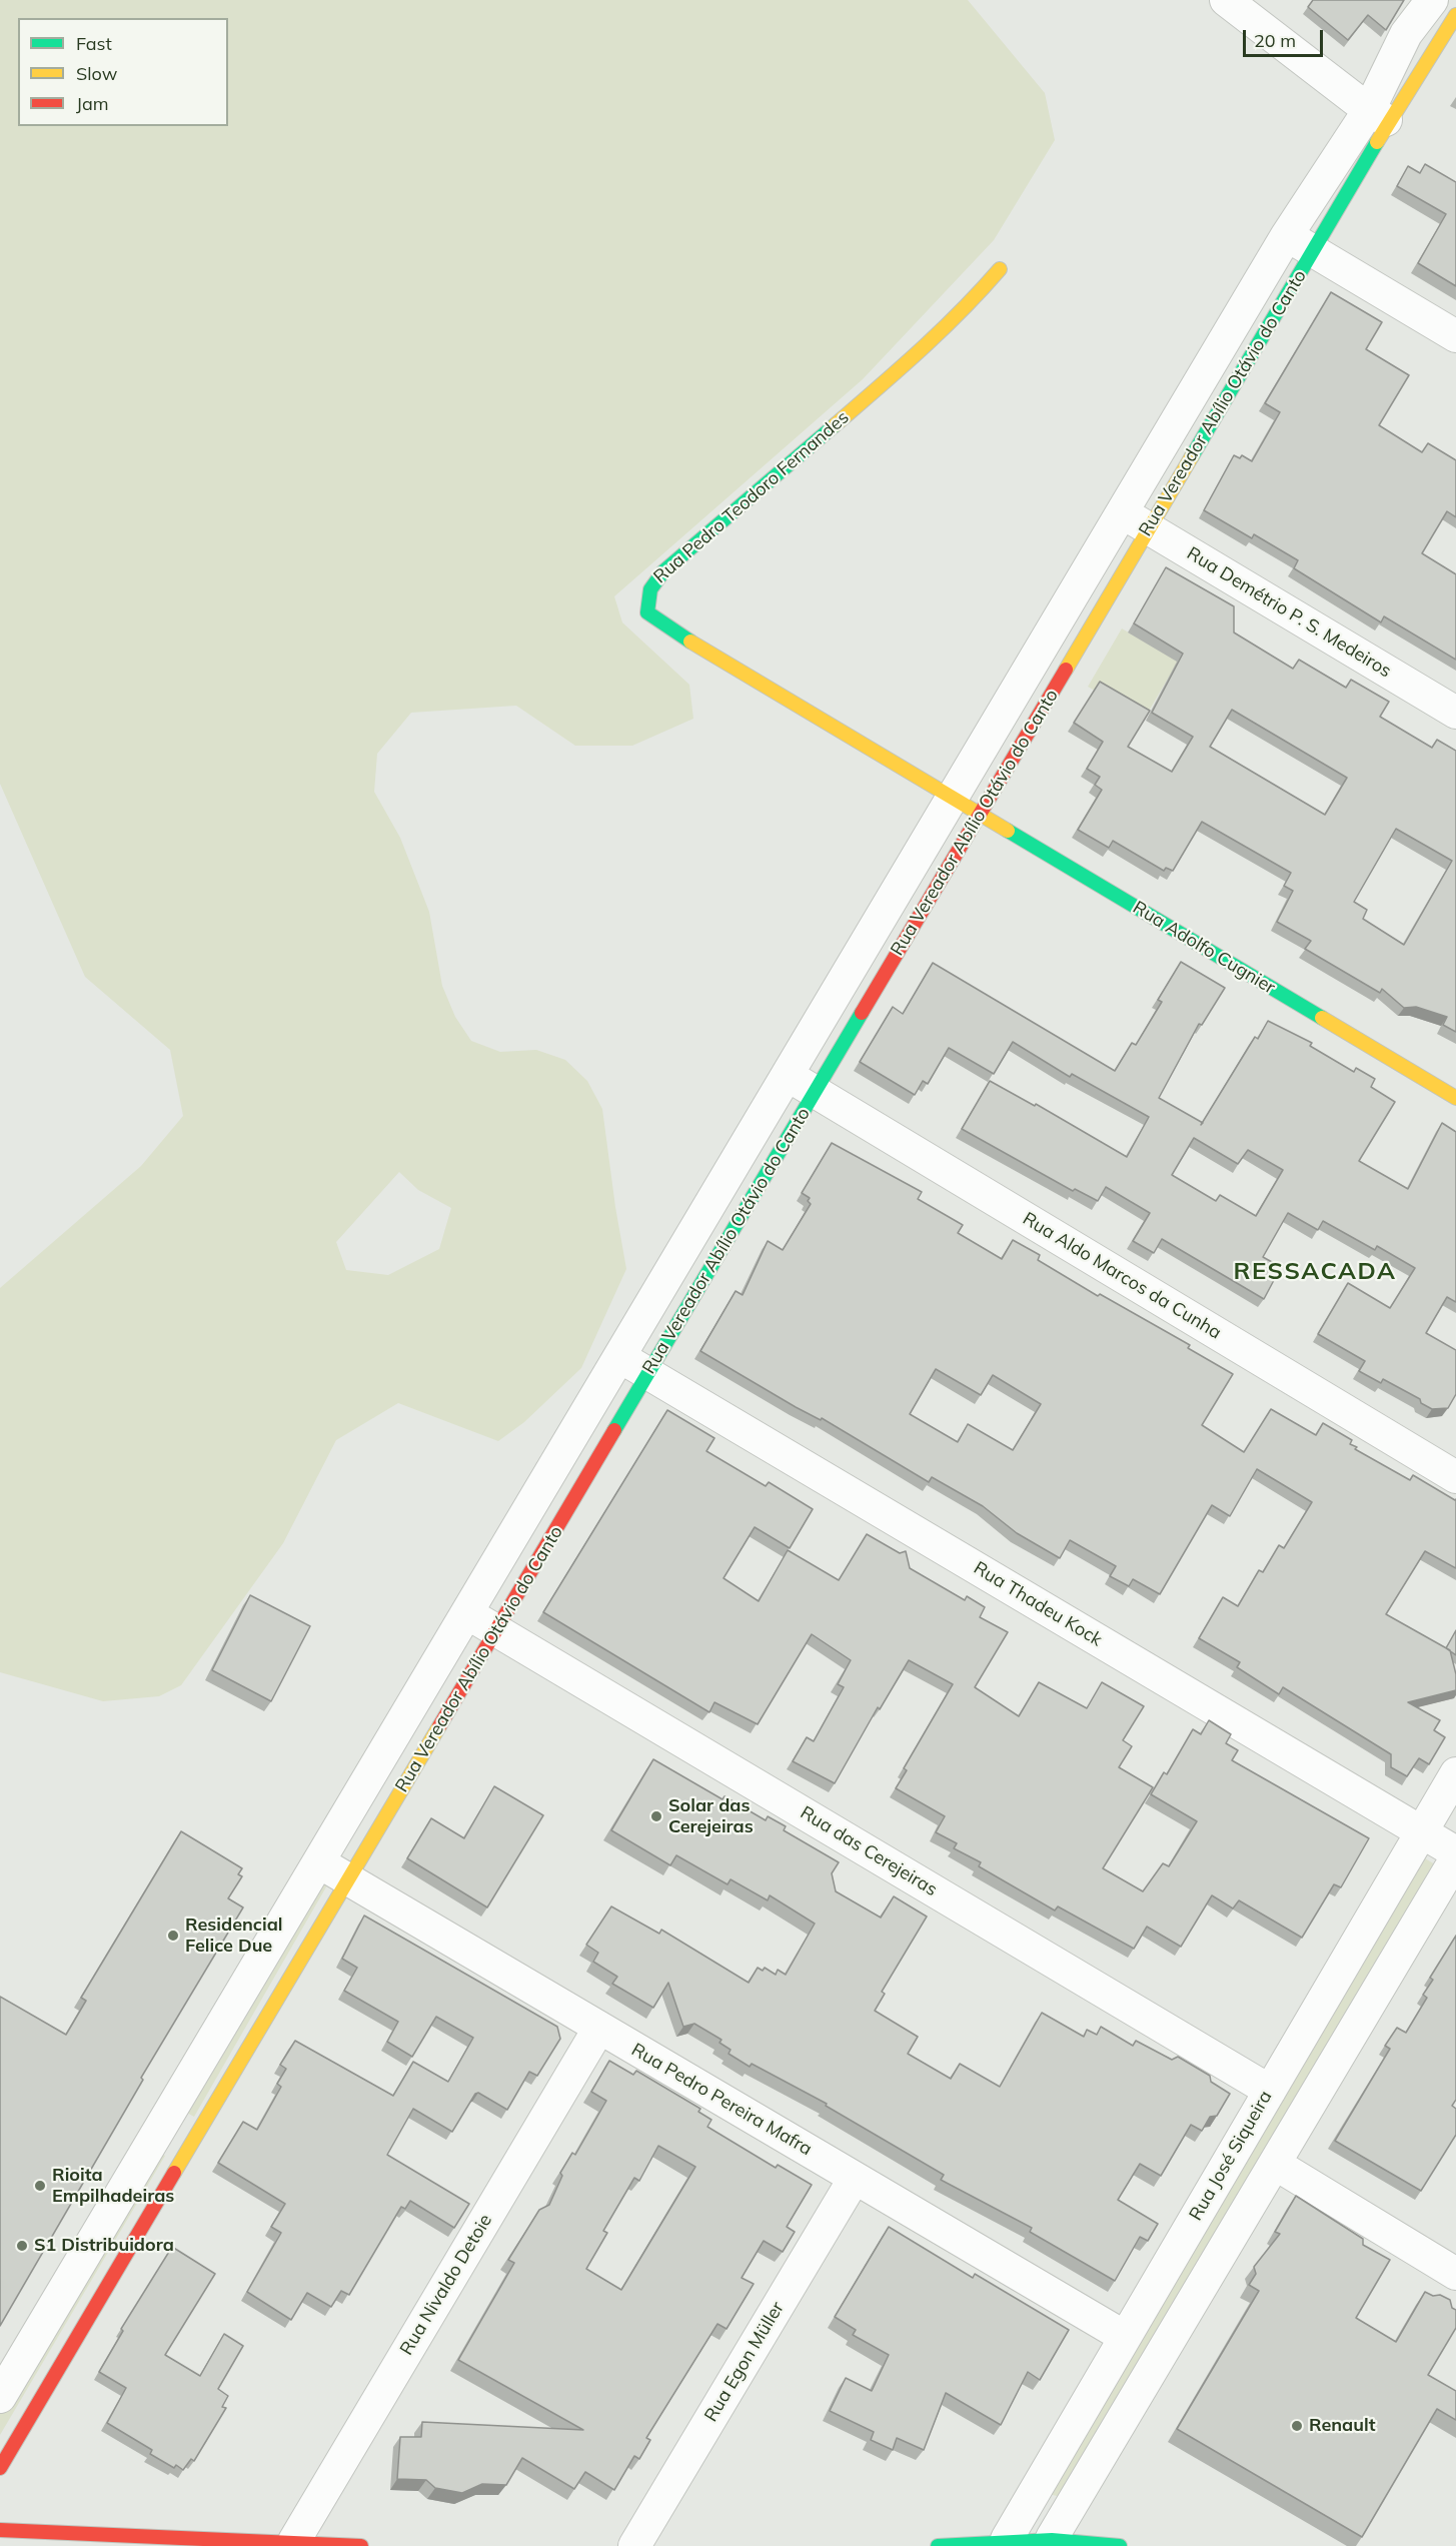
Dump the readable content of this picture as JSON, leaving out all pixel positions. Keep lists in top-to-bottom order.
{
  "streets": {
    "street": [
      "Rua Vereador Abílio Otávio do Canto",
      "Rua Pedro Teodoro Fernandes",
      "Rua Demétrio P. S. Medeiros",
      "Rua Adolfo Cugnier",
      "Rua Aldo Marcos da Cunha",
      "Rua Thadeu Kock",
      "Rua das Cerejeiras",
      "Rua Pedro Pereira Mafra",
      "Rua José Siqueira",
      "Rua Nivaldo Detoie",
      "Rua Egon Müller"
    ]
  },
  "crossings": [
    ["Rua Vereador Abílio Otávio do Canto", "Rua Pedro Teodoro Fernandes"],
    ["Rua Vereador Abílio Otávio do Canto", "Rua Demétrio P. S. Medeiros"],
    ["Rua Vereador Abílio Otávio do Canto", "Rua Adolfo Cugnier"],
    ["Rua Vereador Abílio Otávio do Canto", "Rua Aldo Marcos da Cunha"],
    ["Rua Vereador Abílio Otávio do Canto", "Rua Thadeu Kock"],
    ["Rua Vereador Abílio Otávio do Canto", "Rua das Cerejeiras"],
    ["Rua Vereador Abílio Otávio do Canto", "Rua Pedro Pereira Mafra"],
    ["Rua Pedro Teodoro Fernandes", "Rua Adolfo Cugnier"],
    ["Rua Thadeu Kock", "Rua José Siqueira"],
    ["Rua das Cerejeiras", "Rua José Siqueira"],
    ["Rua Pedro Pereira Mafra", "Rua José Siqueira"],
    ["Rua Pedro Pereira Mafra", "Rua Nivaldo Detoie"],
    ["Rua Pedro Pereira Mafra", "Rua Egon Müller"]
  ],
  "districts": ["RESSACADA"],
  "places": [
    "Solar das Cerejeiras",
    "Residencial Felice Due",
    "Rioita Empilhadeiras",
    "S1 Distribuidora",
    "Renault"
  ],
  "legend": ["Fast", "Slow", "Jam"],
  "scale_bar": "20 m"
}
